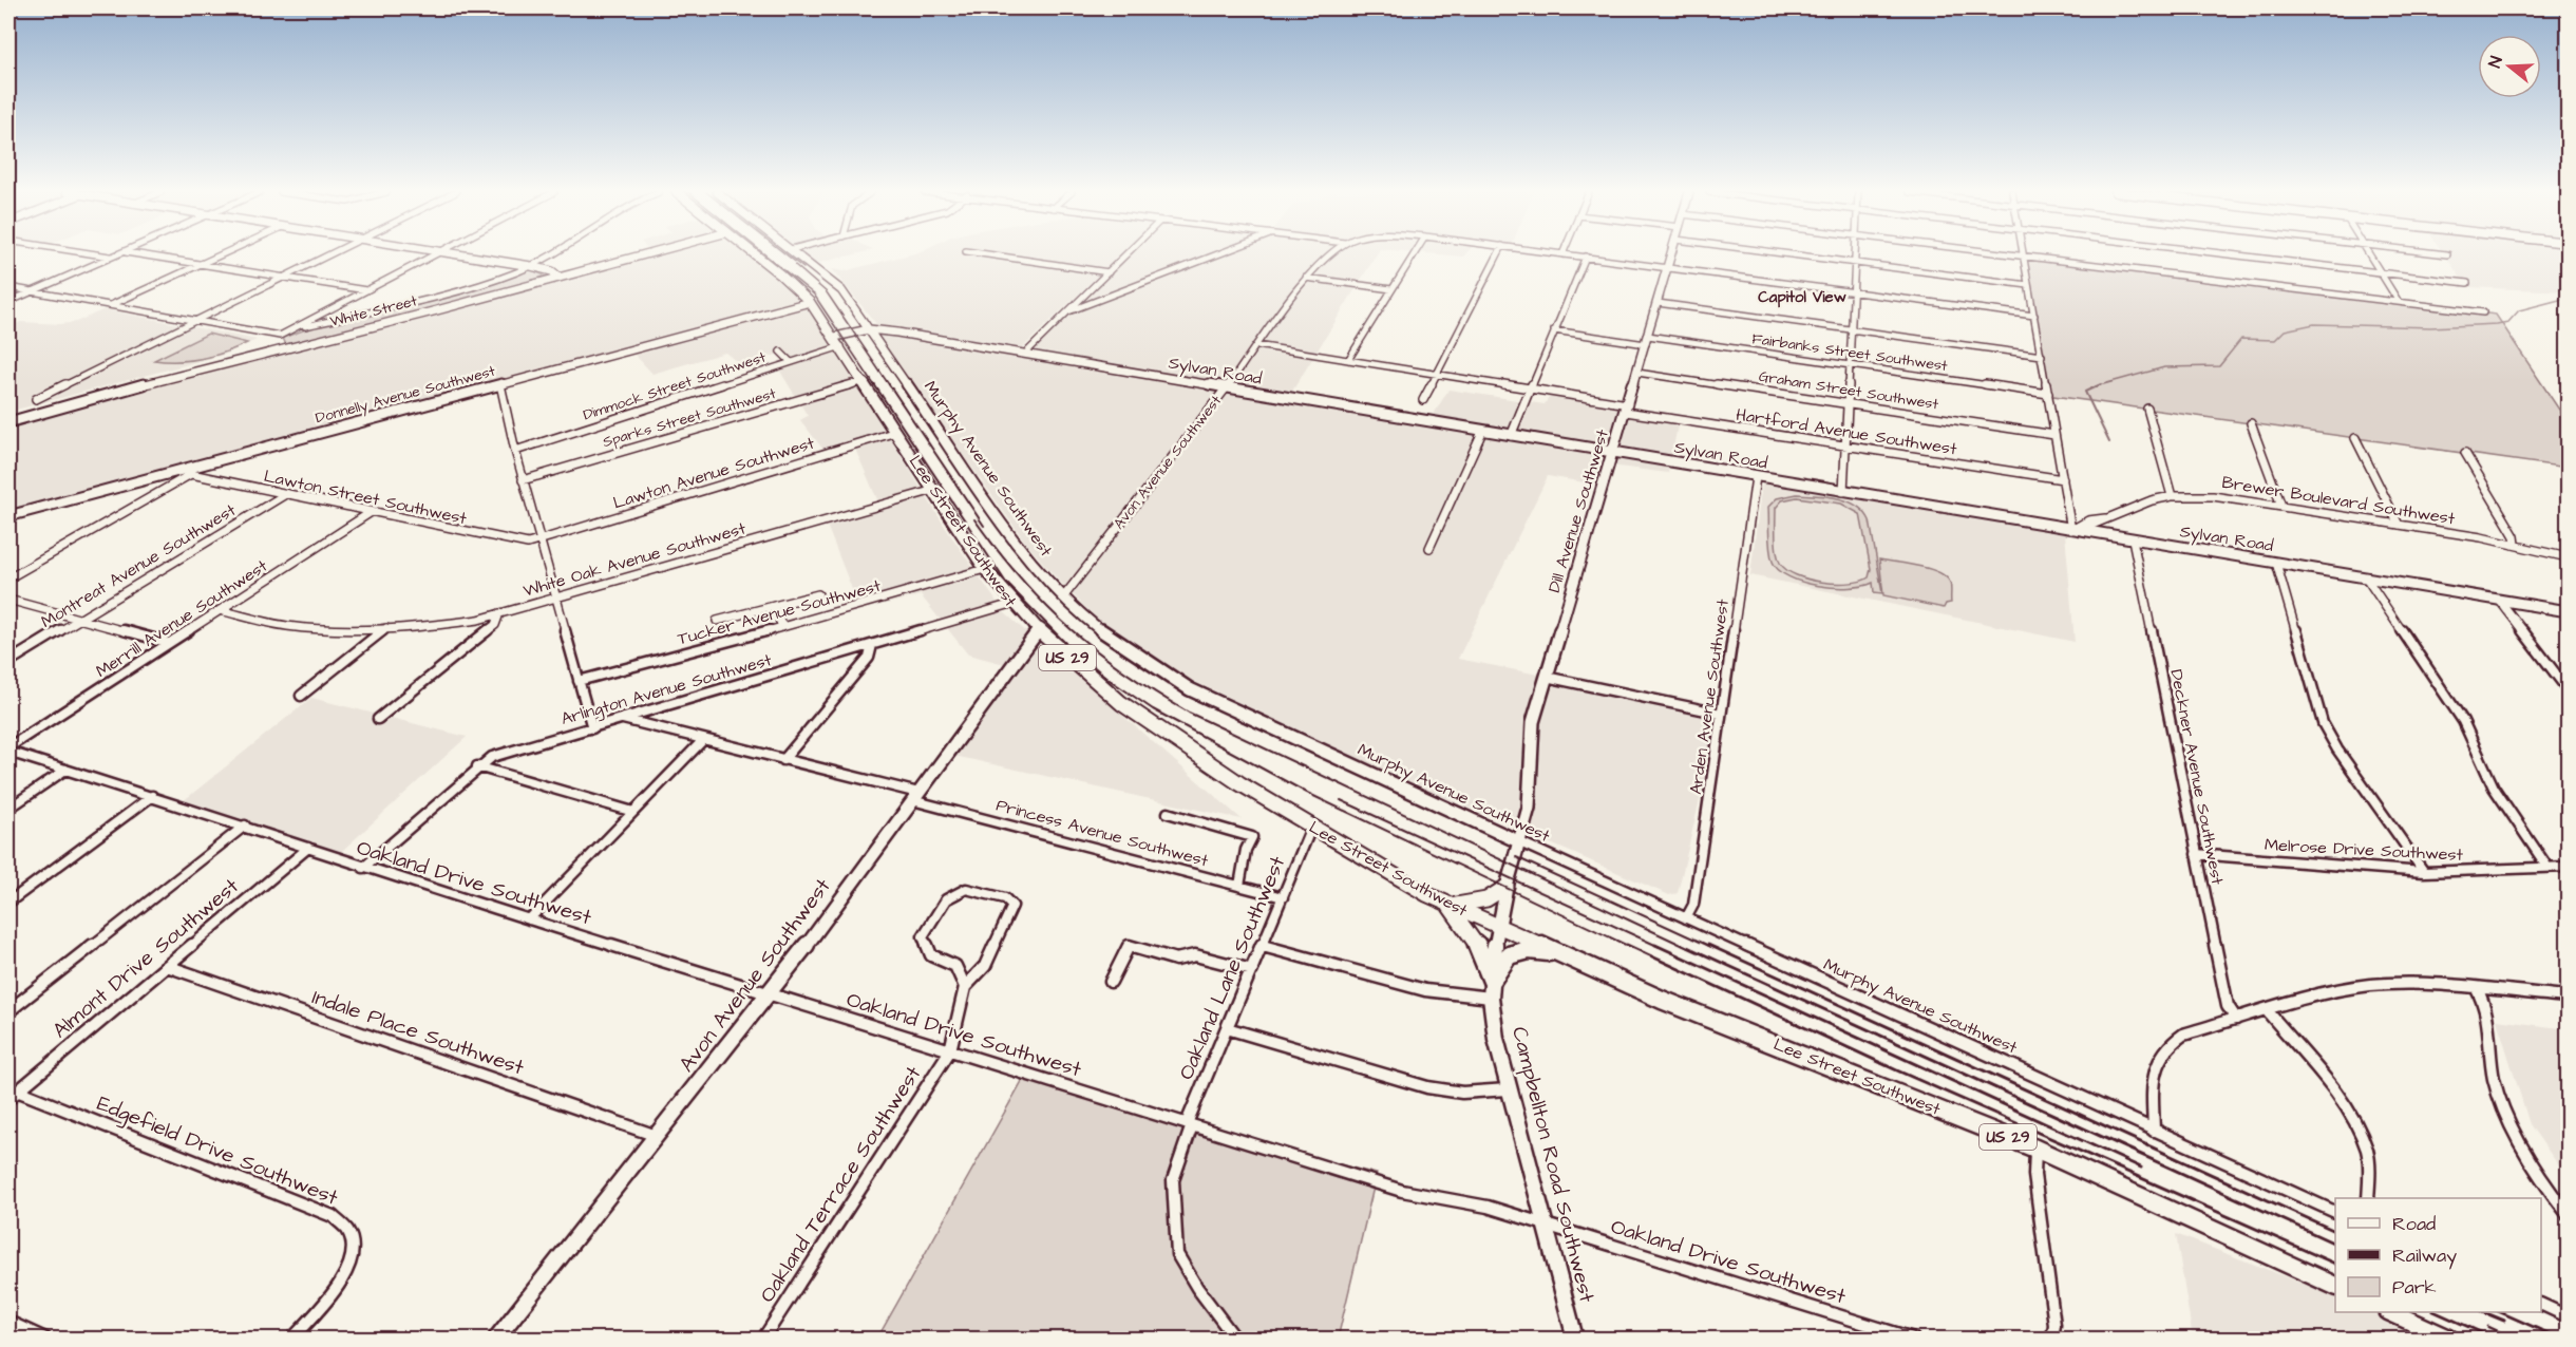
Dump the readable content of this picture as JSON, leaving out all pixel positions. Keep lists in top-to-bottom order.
{
  "streets": {
    "main road": ["Lee Street Southwest", "US 29"],
    "street": [
      "White Street",
      "Fairbanks Street Southwest",
      "Sylvan Road",
      "Dimmock Street Southwest",
      "Graham Street Southwest",
      "Donnelly Avenue Southwest",
      "Sparks Street Southwest",
      "Hartford Avenue Southwest",
      "Avon Avenue Southwest",
      "Murphy Avenue Southwest",
      "Lawton Avenue Southwest",
      "Lawton Street Southwest",
      "Brewer Boulevard Southwest",
      "Dill Avenue Southwest",
      "White Oak Avenue Southwest",
      "Montreat Avenue Southwest",
      "Tucker Avenue Southwest",
      "Merrill Avenue Southwest",
      "Arlington Avenue Southwest",
      "Arden Avenue Southwest",
      "Deckner Avenue Southwest",
      "Princess Avenue Southwest",
      "Melrose Drive Southwest",
      "Oakland Drive Southwest",
      "Almont Drive Southwest",
      "Oakland Lane Southwest",
      "Indale Place Southwest",
      "Edgefield Drive Southwest",
      "Campbellton Road Southwest",
      "Oakland Terrace Southwest"
    ]
  },
  "crossings": [
    ["Fairbanks Street Southwest", "Dill Avenue Southwest"],
    ["Sylvan Road", "Avon Avenue Southwest"],
    ["Sylvan Road", "Murphy Avenue Southwest"],
    ["Sylvan Road", "Brewer Boulevard Southwest"],
    ["Sylvan Road", "Dill Avenue Southwest"],
    ["Sylvan Road", "Arden Avenue Southwest"],
    ["Sylvan Road", "Deckner Avenue Southwest"],
    ["Dimmock Street Southwest", "Lee Street Southwest"],
    ["Graham Street Southwest", "Dill Avenue Southwest"],
    ["Donnelly Avenue Southwest", "Lawton Street Southwest"],
    ["Donnelly Avenue Southwest", "Lee Street Southwest"],
    ["Sparks Street Southwest", "Lee Street Southwest"],
    ["Hartford Avenue Southwest", "Avon Avenue Southwest"],
    ["Hartford Avenue Southwest", "Dill Avenue Southwest"],
    ["Avon Avenue Southwest", "Murphy Avenue Southwest"],
    ["Avon Avenue Southwest", "Lee Street Southwest"],
    ["Avon Avenue Southwest", "Princess Avenue Southwest"],
    ["Avon Avenue Southwest", "Oakland Drive Southwest"],
    ["Avon Avenue Southwest", "Indale Place Southwest"],
    ["Murphy Avenue Southwest", "Dill Avenue Southwest"],
    ["Murphy Avenue Southwest", "Arden Avenue Southwest"],
    ["Lawton Avenue Southwest", "Lawton Street Southwest"],
    ["Lawton Avenue Southwest", "Lee Street Southwest"],
    ["Lawton Street Southwest", "Montreat Avenue Southwest"],
    ["Lawton Street Southwest", "Merrill Avenue Southwest"],
    ["Dill Avenue Southwest", "Campbellton Road Southwest"],
    ["Lee Street Southwest", "White Oak Avenue Southwest"],
    ["Lee Street Southwest", "Tucker Avenue Southwest"],
    ["Lee Street Southwest", "Arlington Avenue Southwest"],
    ["Lee Street Southwest", "Oakland Lane Southwest"],
    ["Lee Street Southwest", "Campbellton Road Southwest"],
    ["White Oak Avenue Southwest", "Merrill Avenue Southwest"],
    ["Merrill Avenue Southwest", "Oakland Drive Southwest"],
    ["Arlington Avenue Southwest", "Princess Avenue Southwest"],
    ["Arlington Avenue Southwest", "Oakland Drive Southwest"],
    ["Deckner Avenue Southwest", "Melrose Drive Southwest"],
    ["Princess Avenue Southwest", "Oakland Lane Southwest"],
    ["Oakland Drive Southwest", "Almont Drive Southwest"],
    ["Oakland Drive Southwest", "Oakland Lane Southwest"],
    ["Oakland Drive Southwest", "Campbellton Road Southwest"],
    ["Oakland Drive Southwest", "Oakland Terrace Southwest"],
    ["Almont Drive Southwest", "Indale Place Southwest"],
    ["Almont Drive Southwest", "Edgefield Drive Southwest"]
  ],
  "districts": ["Capitol View"],
  "legend": ["Road", "Railway", "Park"],
  "north": "left"
}
